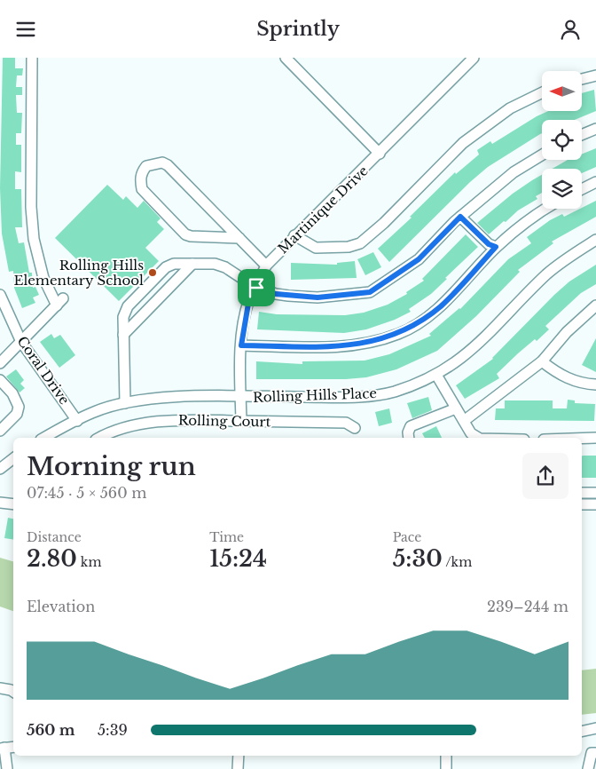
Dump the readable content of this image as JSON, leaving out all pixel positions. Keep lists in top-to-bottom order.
{
  "streets": {
    "street": [
      "Martinique Drive",
      "Coral Drive",
      "Rolling Hills Place",
      "Rolling Court"
    ]
  },
  "crossings": [
    ["Martinique Drive", "Rolling Hills Place"],
    ["Martinique Drive", "Rolling Court"],
    ["Coral Drive", "Rolling Hills Place"]
  ],
  "places": ["Rolling Hills Elementary School"],
  "north": "left",
  "page": {
    "header": "Sprintly",
    "heading": ["Morning run", "07:45 · 5 × 560 m"],
    "stats": [
      ["Distance", "2.80 km"],
      ["Time", "15:24"],
      ["Pace", "5:30 /km"]
    ],
    "chart": ["Elevation", "239–244 m"],
    "list": [
      {
        "name": "560 m",
        "note": "5:39"
      }
    ]
  }
}
